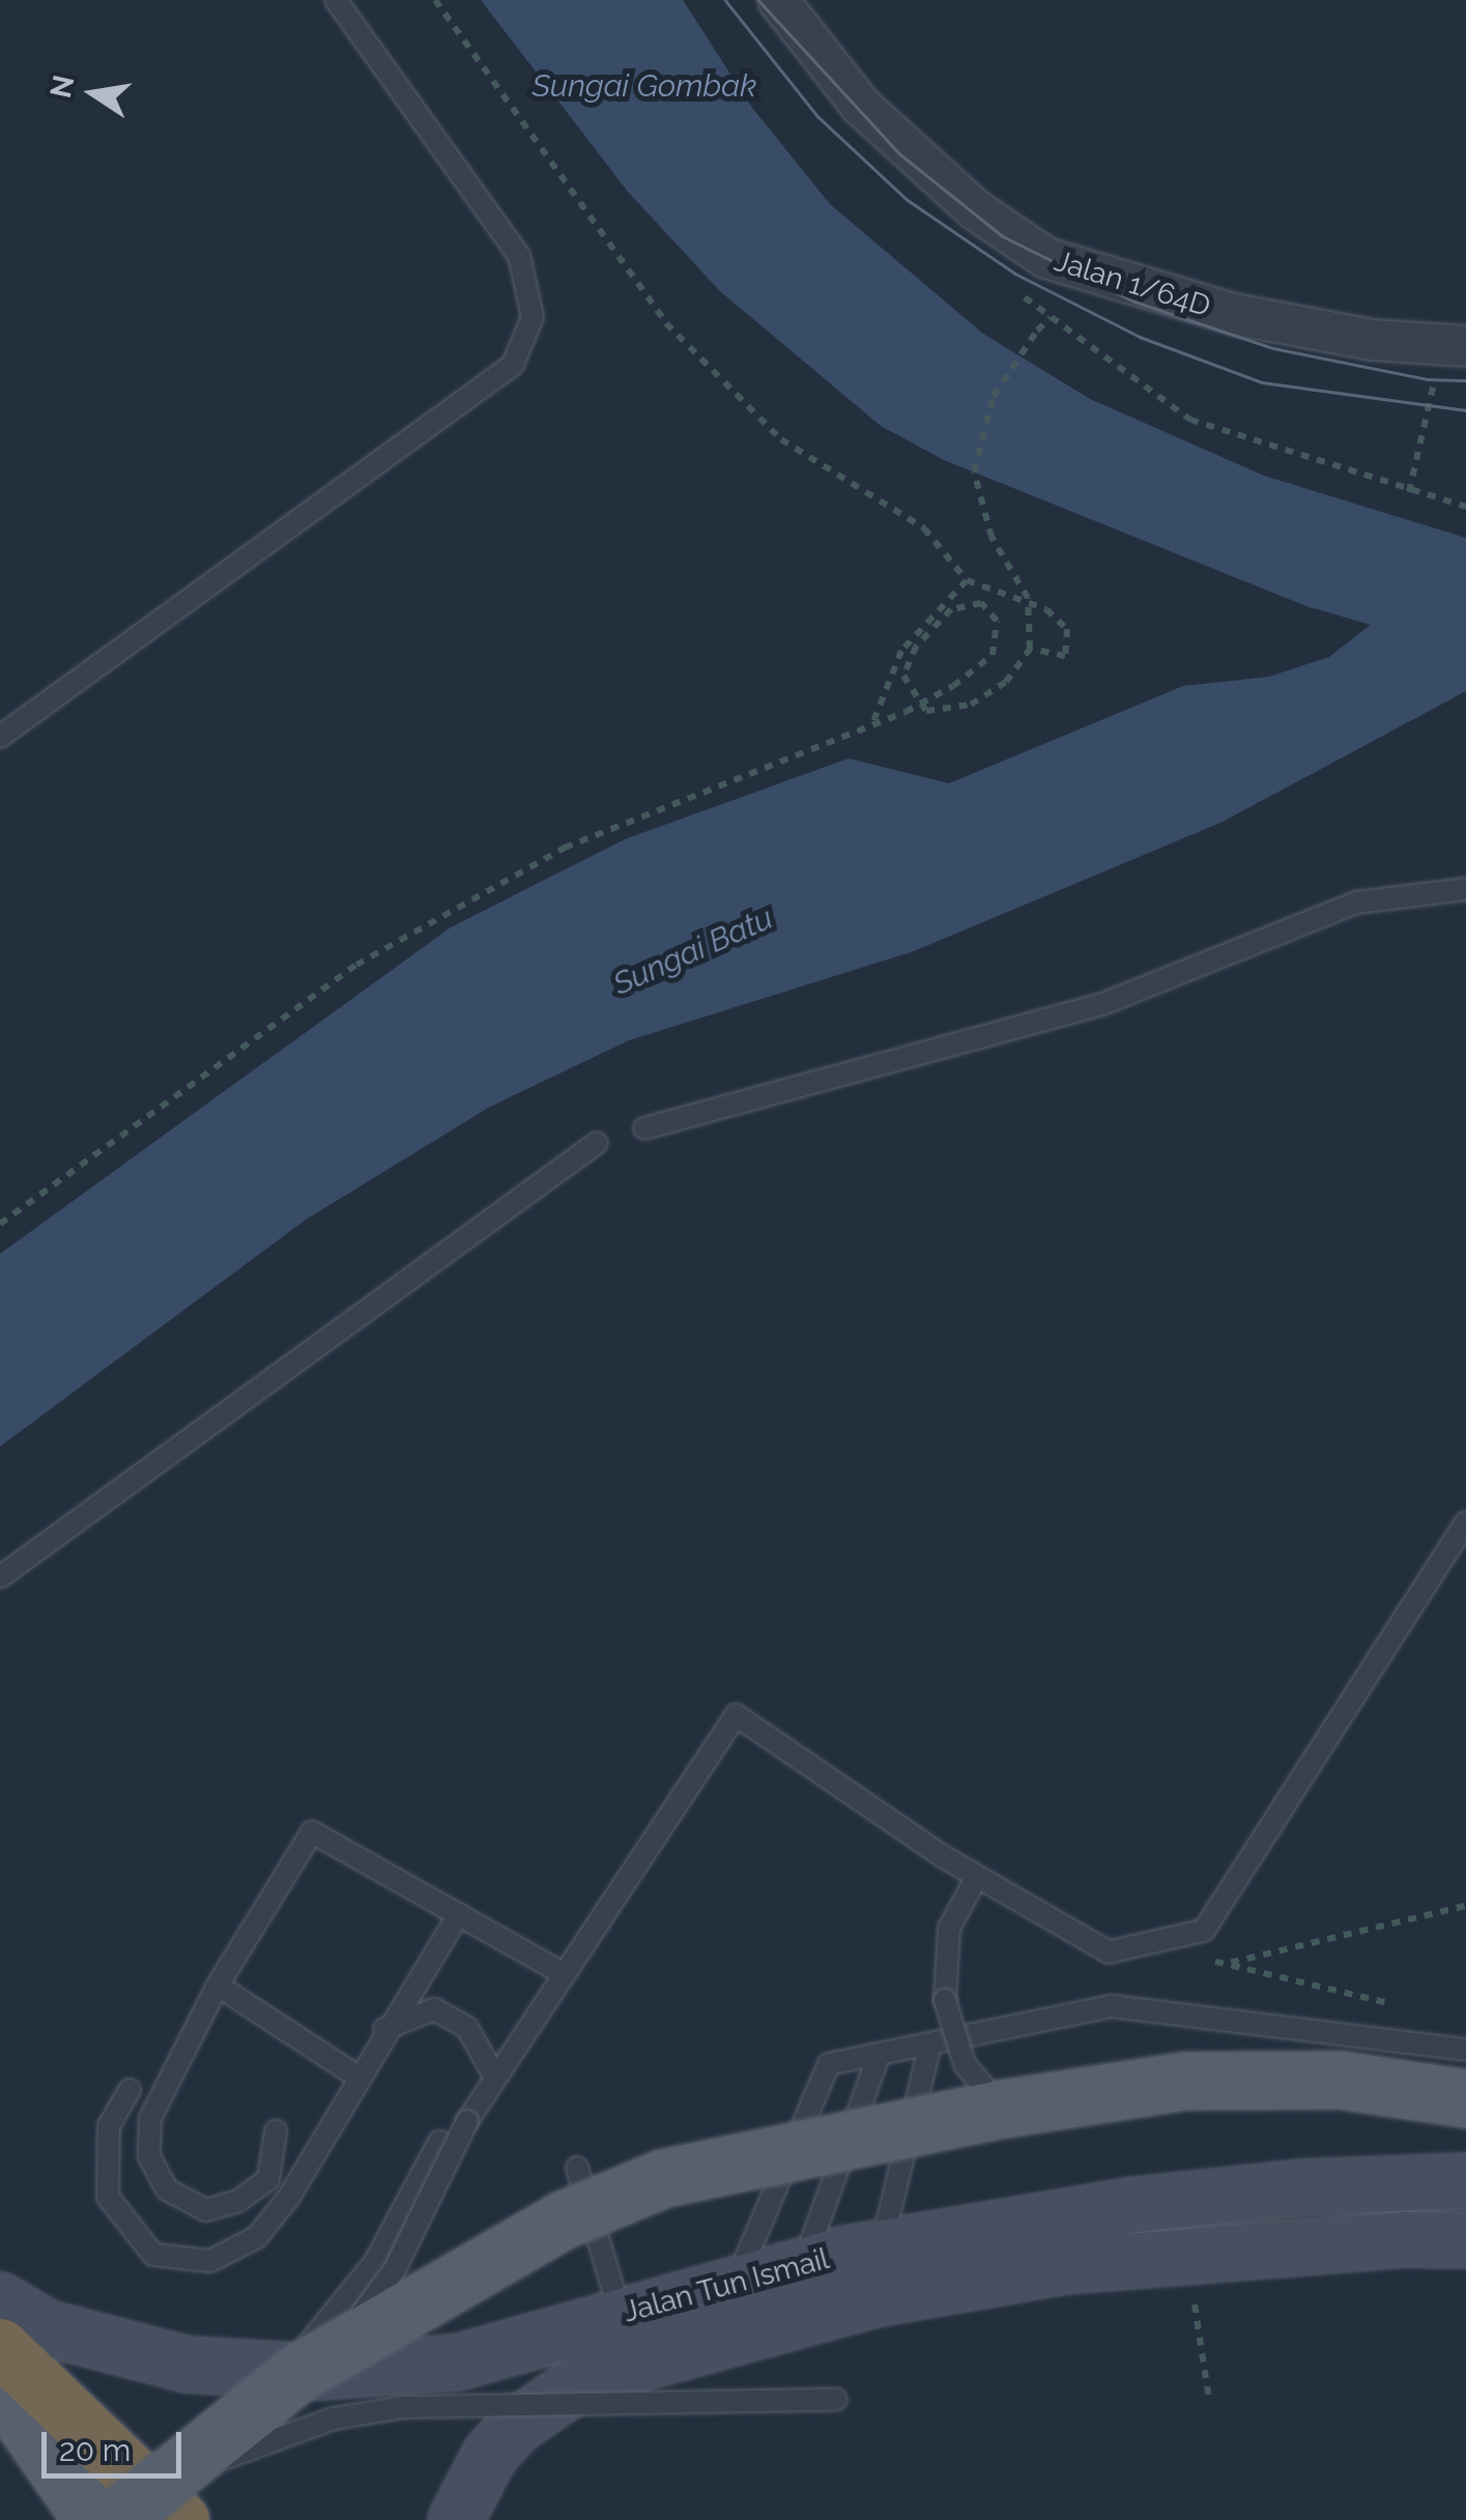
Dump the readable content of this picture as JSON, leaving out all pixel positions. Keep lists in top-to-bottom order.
{
  "streets": {
    "street": ["Jalan 1/64D", "Jalan Tun Ismail"]
  },
  "water": ["Sungai Gombak", "Sungai Batu"],
  "scale_bar": "20 m",
  "north": "left"
}
